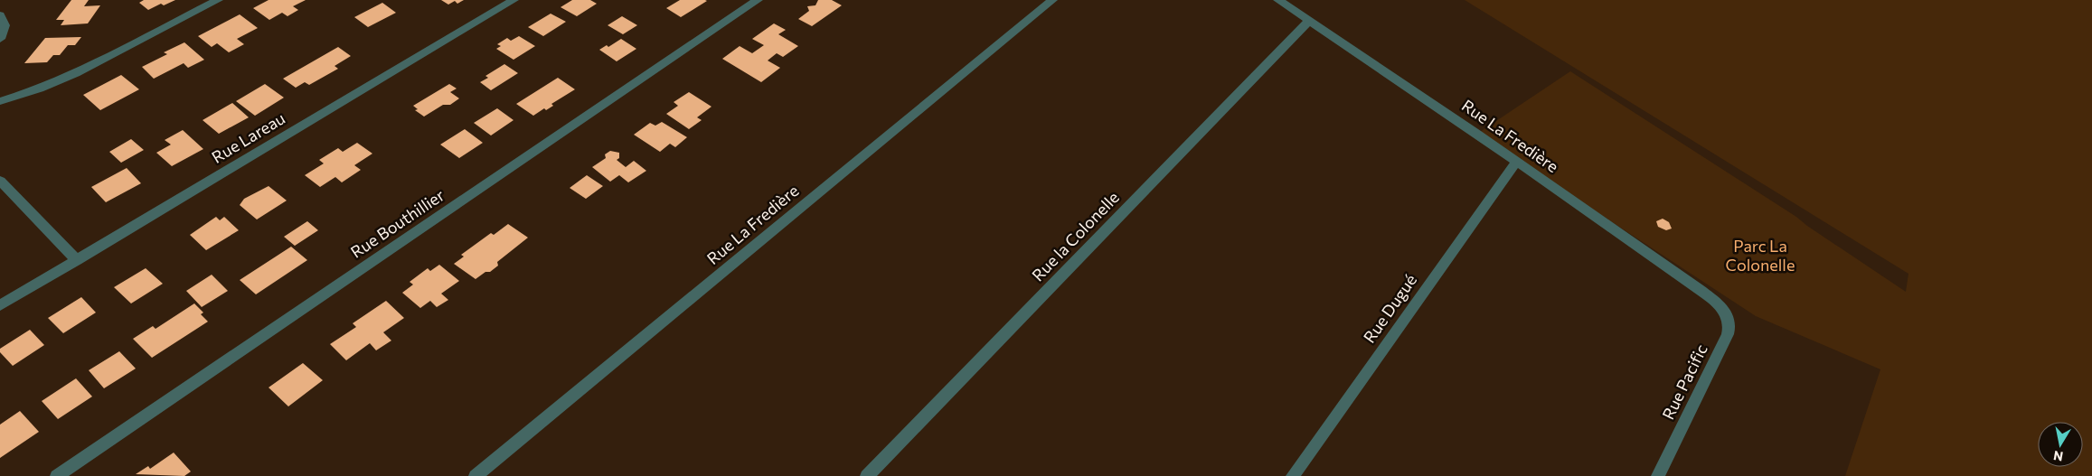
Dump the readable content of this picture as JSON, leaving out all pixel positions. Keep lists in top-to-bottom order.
{
  "streets": {
    "street": [
      "Rue La Fredière",
      "Rue Lareau",
      "Rue Bouthillier",
      "Rue la Colonelle",
      "Rue Dugué",
      "Rue Pacific"
    ]
  },
  "crossings": [
    ["Rue La Fredière", "Rue la Colonelle"],
    ["Rue La Fredière", "Rue Dugué"],
    ["Rue La Fredière", "Rue Pacific"]
  ],
  "parks": ["Parc La Colonelle"],
  "north": "bottom"
}
